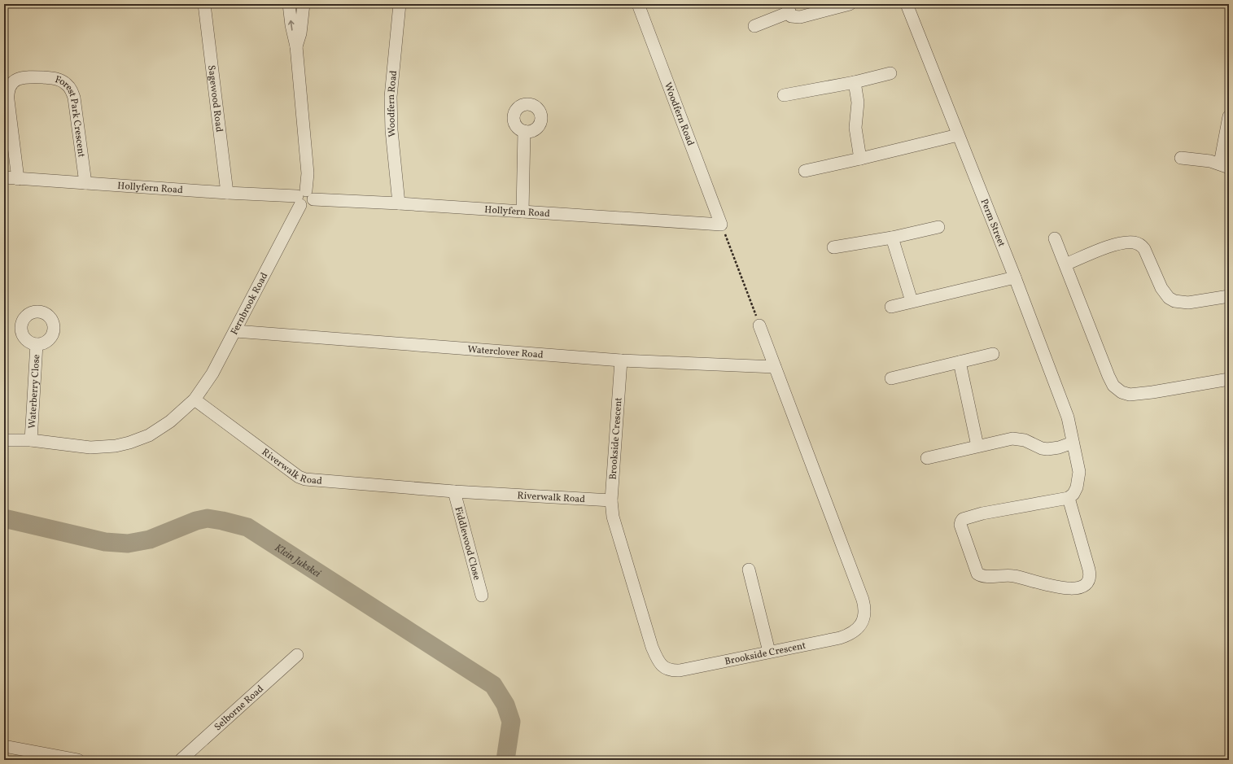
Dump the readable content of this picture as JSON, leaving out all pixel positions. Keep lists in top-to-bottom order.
{
  "streets": {
    "street": [
      "Sagewood Road",
      "Woodfern Road",
      "Forest Park Crescent",
      "Hollyfern Road",
      "Perm Street",
      "Fernbrook Road",
      "Waterclover Road",
      "Waterberry Close",
      "Brookside Crescent",
      "Riverwalk Road",
      "Fiddlewood Close",
      "Selborne Road"
    ]
  },
  "crossings": [
    ["Sagewood Road", "Hollyfern Road"],
    ["Woodfern Road", "Hollyfern Road"],
    ["Forest Park Crescent", "Hollyfern Road"],
    ["Hollyfern Road", "Fernbrook Road"],
    ["Fernbrook Road", "Waterclover Road"],
    ["Fernbrook Road", "Riverwalk Road"],
    ["Waterclover Road", "Brookside Crescent"],
    ["Brookside Crescent", "Riverwalk Road"],
    ["Riverwalk Road", "Fiddlewood Close"]
  ],
  "water": ["Klein Jukskei"]
}
